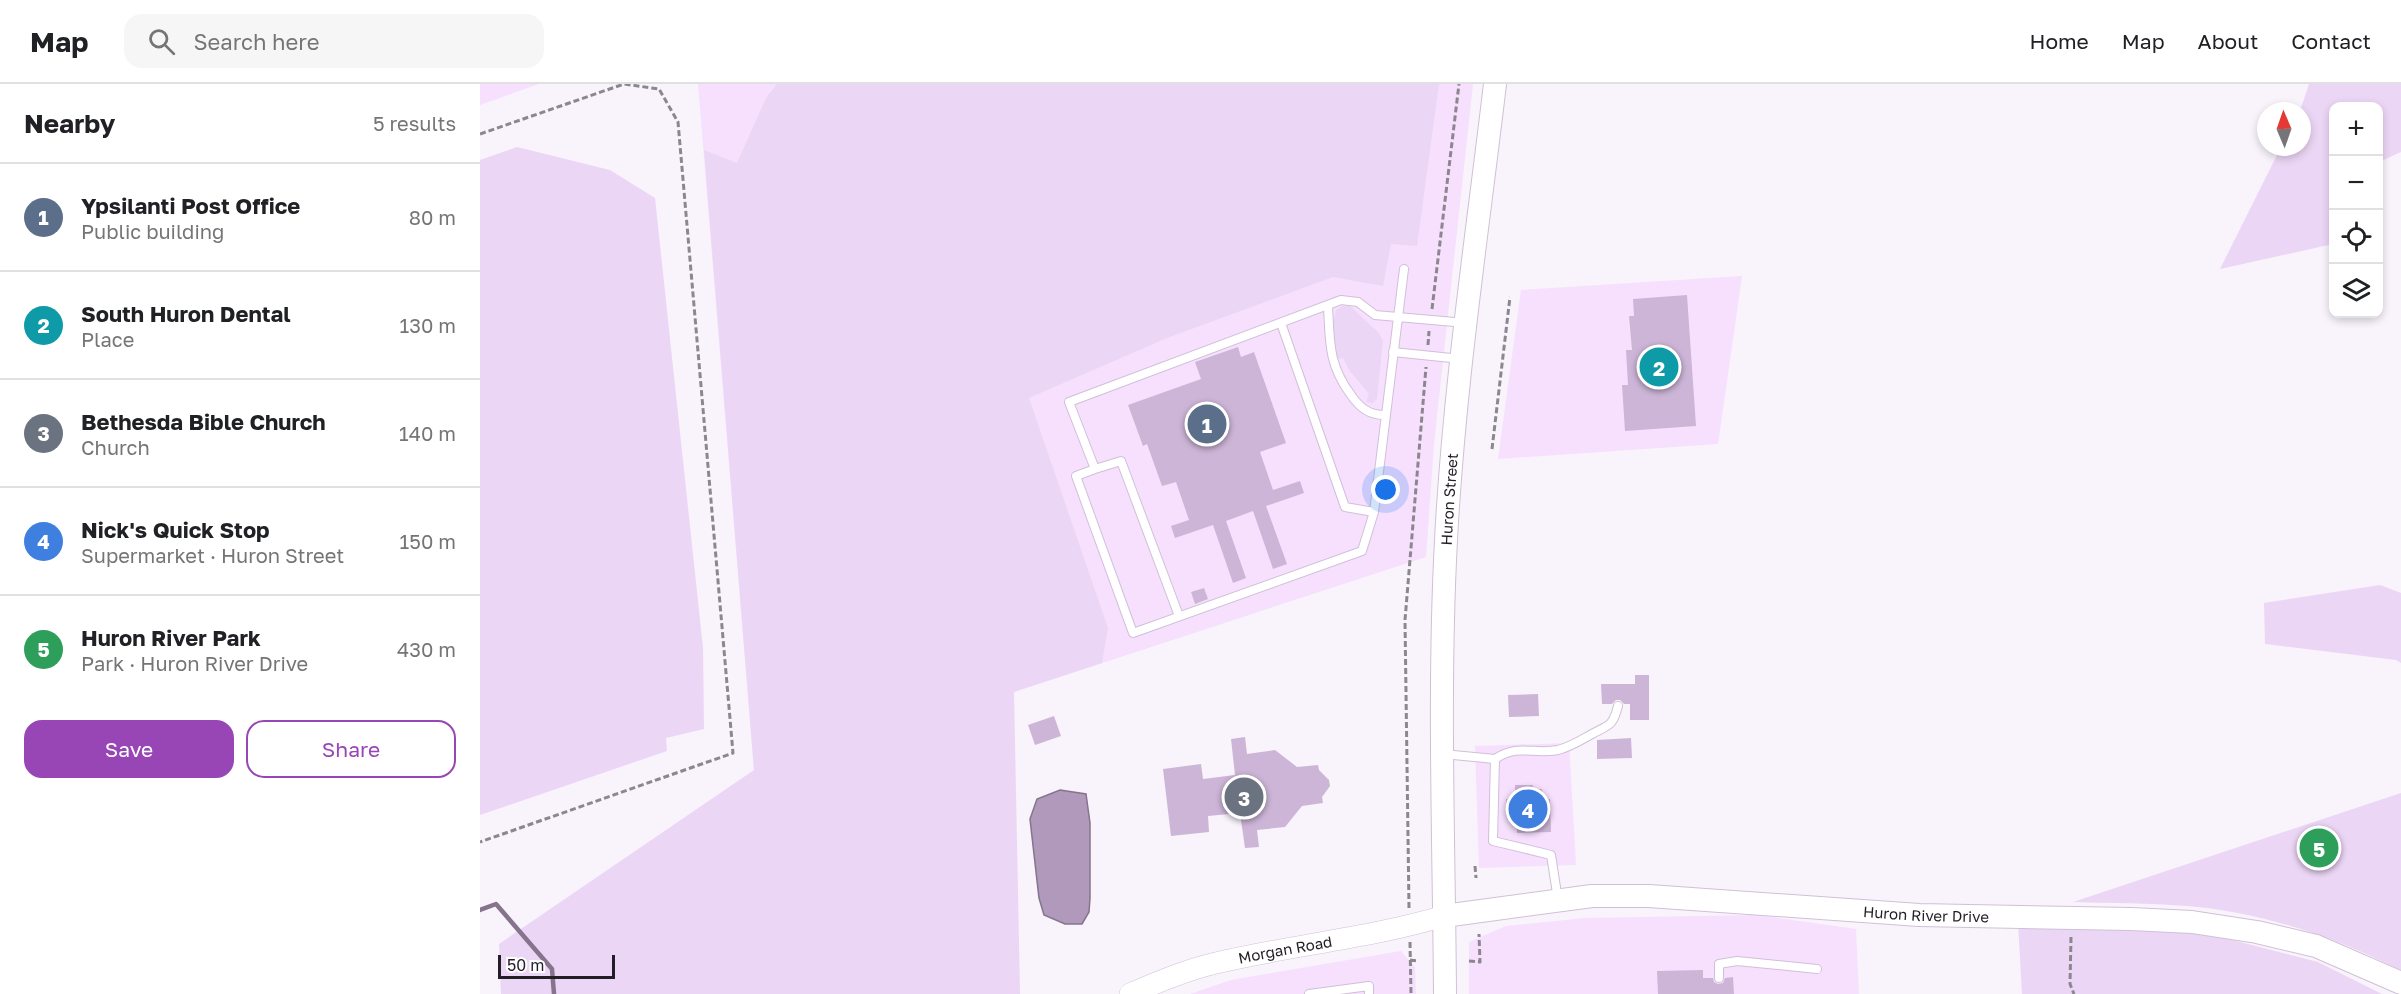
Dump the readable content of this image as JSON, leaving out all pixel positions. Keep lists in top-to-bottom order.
{
  "streets": {
    "main road": ["Huron Street", "Huron River Drive"],
    "street": ["Morgan Road"]
  },
  "crossings": [
    ["Huron Street", "Huron River Drive"],
    ["Huron Street", "Morgan Road"],
    ["Huron River Drive", "Morgan Road"]
  ],
  "scale_bar": "50 m",
  "north": "top",
  "page": {
    "header": "Map",
    "search": "Search here",
    "nav": [
      "Home",
      "Map",
      "About",
      "Contact"
    ],
    "heading": ["Nearby", "5 results"],
    "map_buttons": ["+", "−"],
    "list": [
      {
        "mark": "1",
        "name": "Ypsilanti Post Office",
        "note": "Public building",
        "value": "80 m"
      },
      {
        "mark": "2",
        "name": "South Huron Dental",
        "note": "Place",
        "value": "130 m"
      },
      {
        "mark": "3",
        "name": "Bethesda Bible Church",
        "note": "Church",
        "value": "140 m"
      },
      {
        "mark": "4",
        "name": "Nick's Quick Stop",
        "note": "Supermarket · Huron Street",
        "value": "150 m"
      },
      {
        "mark": "5",
        "name": "Huron River Park",
        "note": "Park · Huron River Drive",
        "value": "430 m"
      }
    ],
    "pins": [
      "2",
      "1",
      "3",
      "4",
      "5"
    ],
    "buttons": ["Save", "Share"],
    "scale": "50 m"
  }
}
